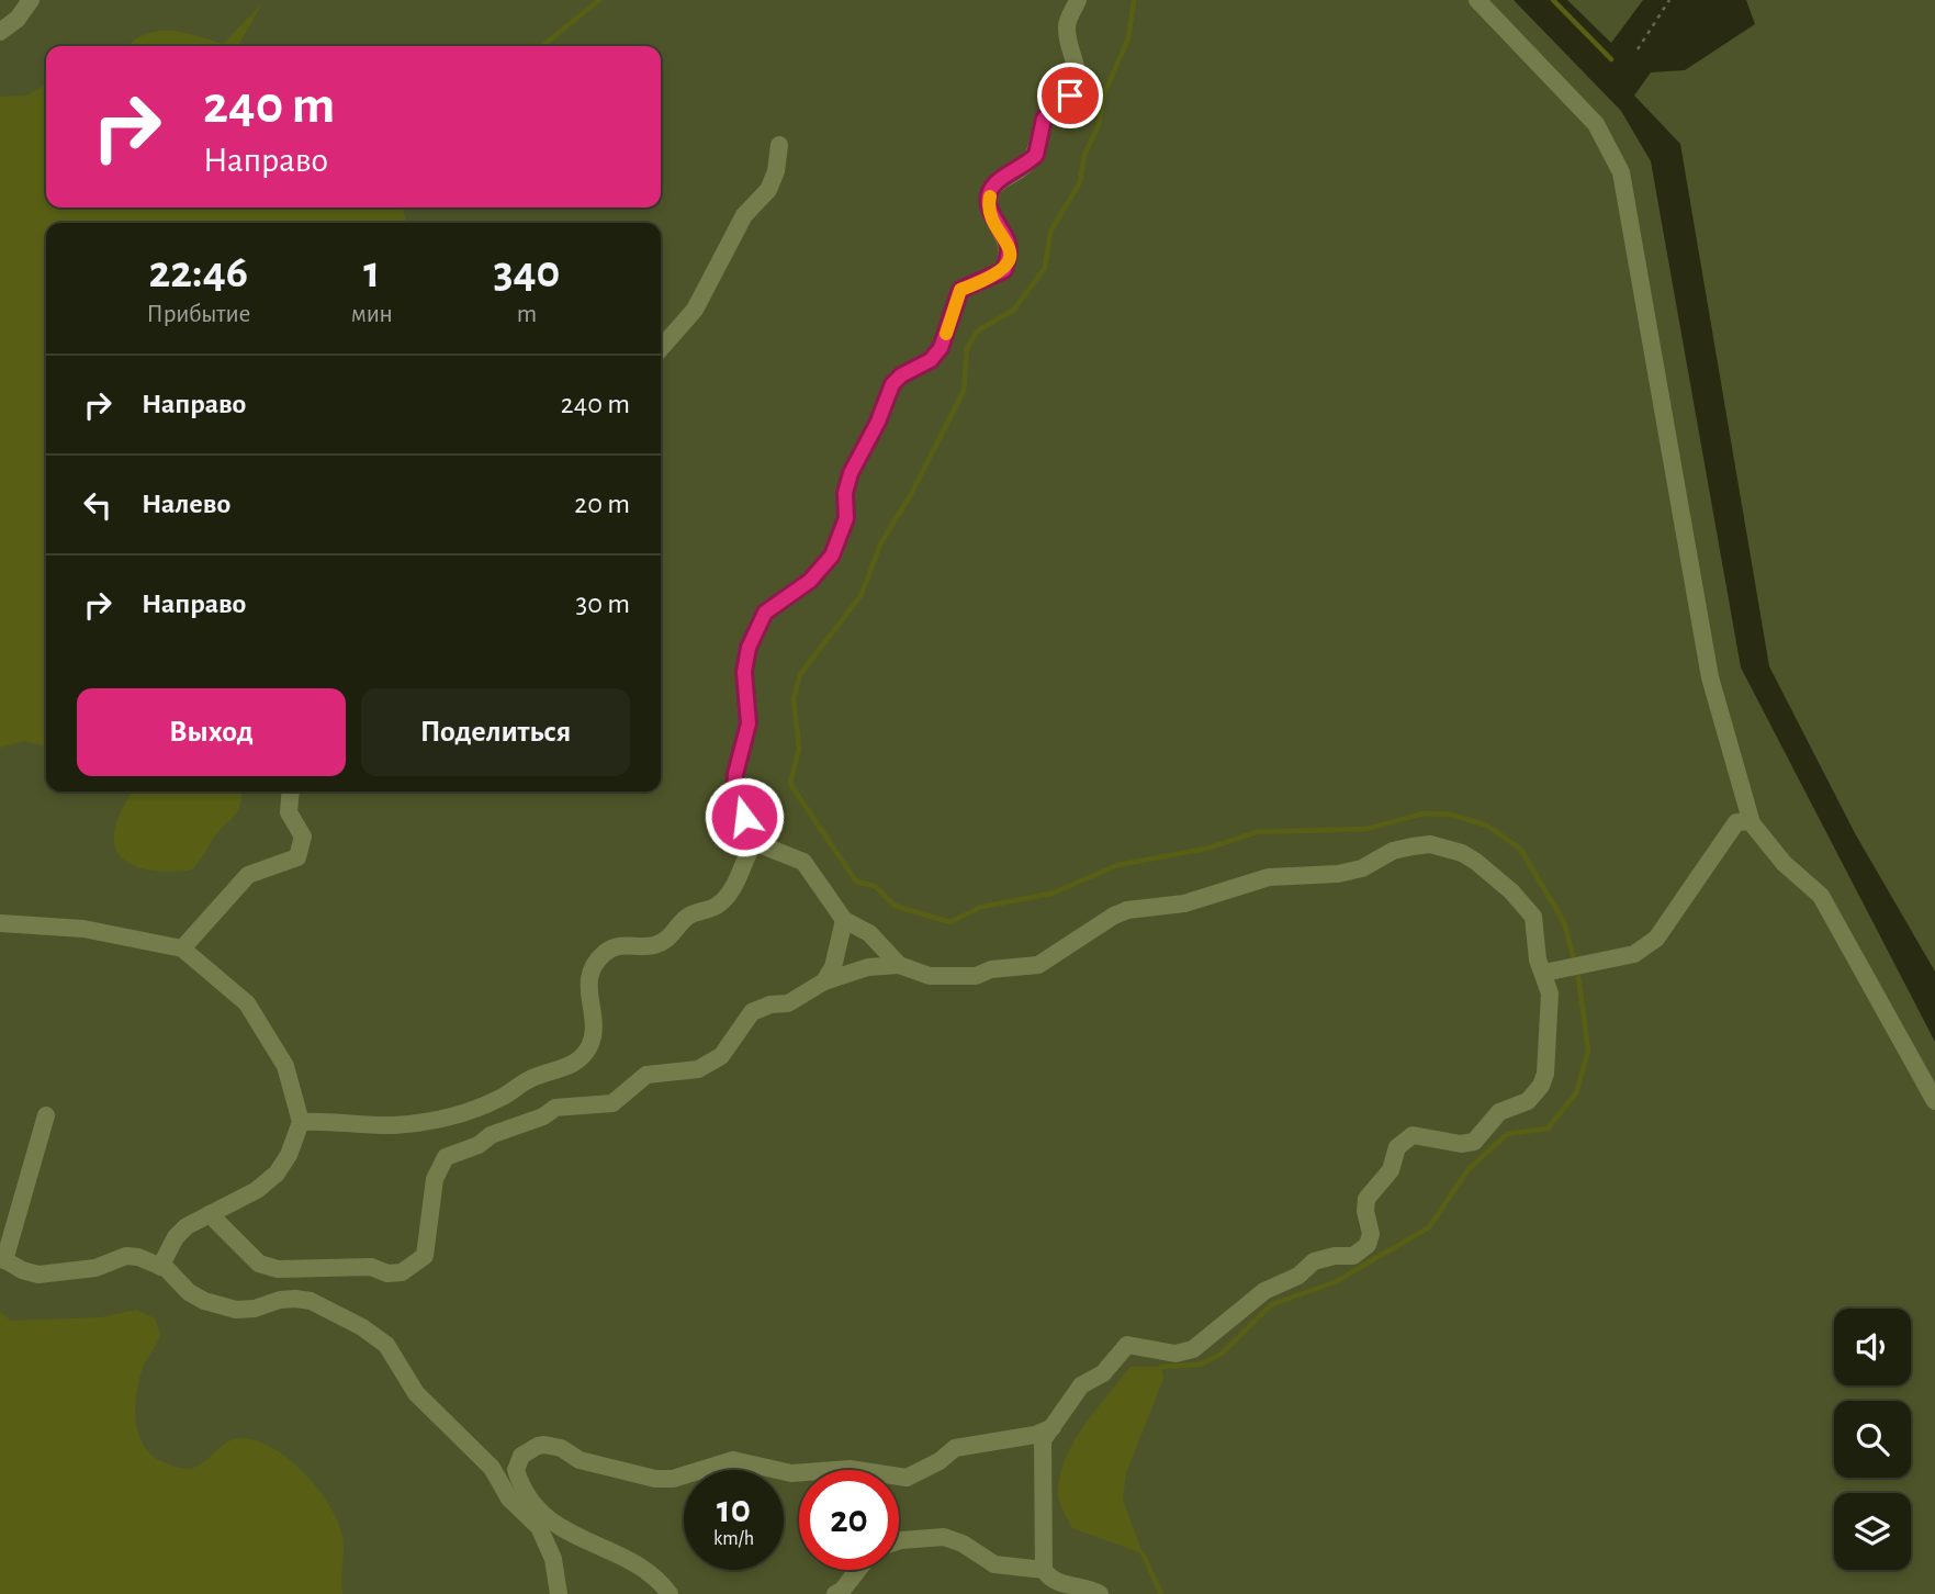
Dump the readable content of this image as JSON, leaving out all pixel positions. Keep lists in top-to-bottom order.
{
  "page": {
    "turn": ["240 m", "Направо"],
    "eta": [
      "22:46",
      "Прибытие",
      "1",
      "мин",
      "340",
      "m"
    ],
    "list": [
      {
        "name": "Направо",
        "value": "240 m"
      },
      {
        "name": "Налево",
        "value": "20 m"
      },
      {
        "name": "Направо",
        "value": "30 m"
      }
    ],
    "buttons": ["Выход", "Поделиться"],
    "speed": "10 km/h",
    "limit": "20"
  }
}
